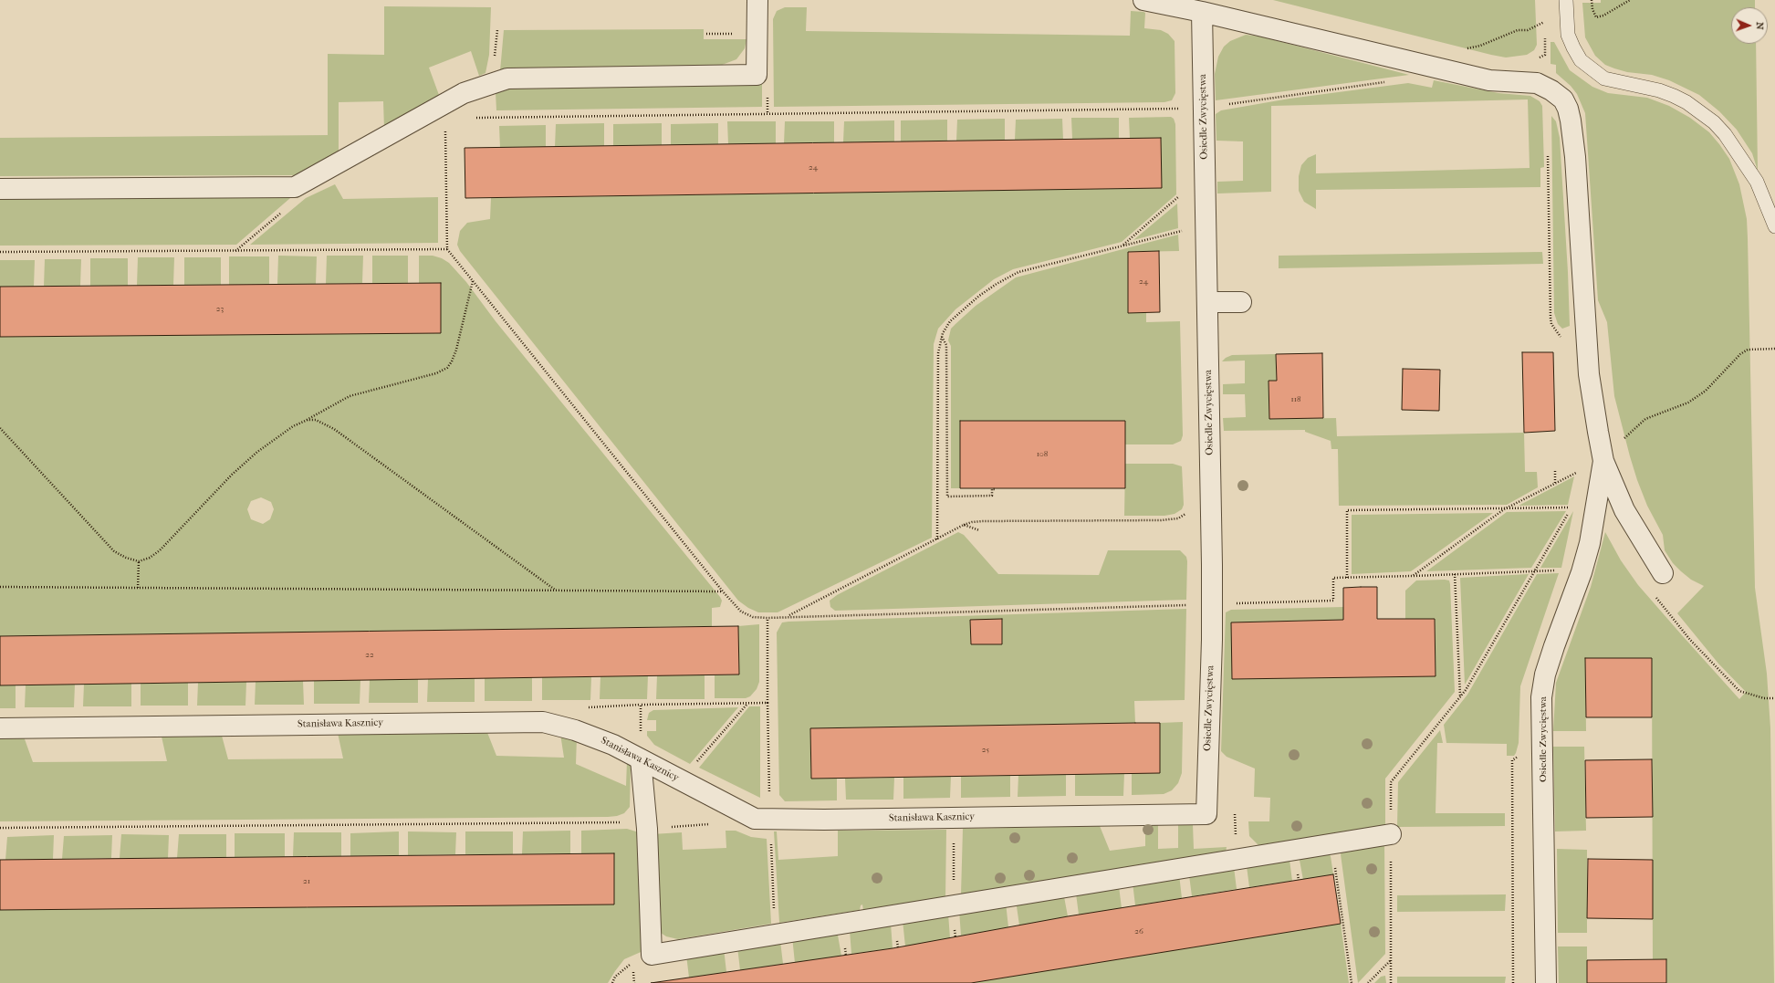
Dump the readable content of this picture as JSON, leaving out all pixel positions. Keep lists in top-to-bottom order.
{
  "streets": {
    "street": ["Osiedle Zwycięstwa", "Stanisława Kasznicy"]
  },
  "crossings": [
    ["Osiedle Zwycięstwa", "Stanisława Kasznicy"]
  ],
  "house_numbers": [
    "24",
    "24",
    "23",
    "118",
    "108",
    "22",
    "25",
    "21",
    "26"
  ],
  "north": "right"
}
